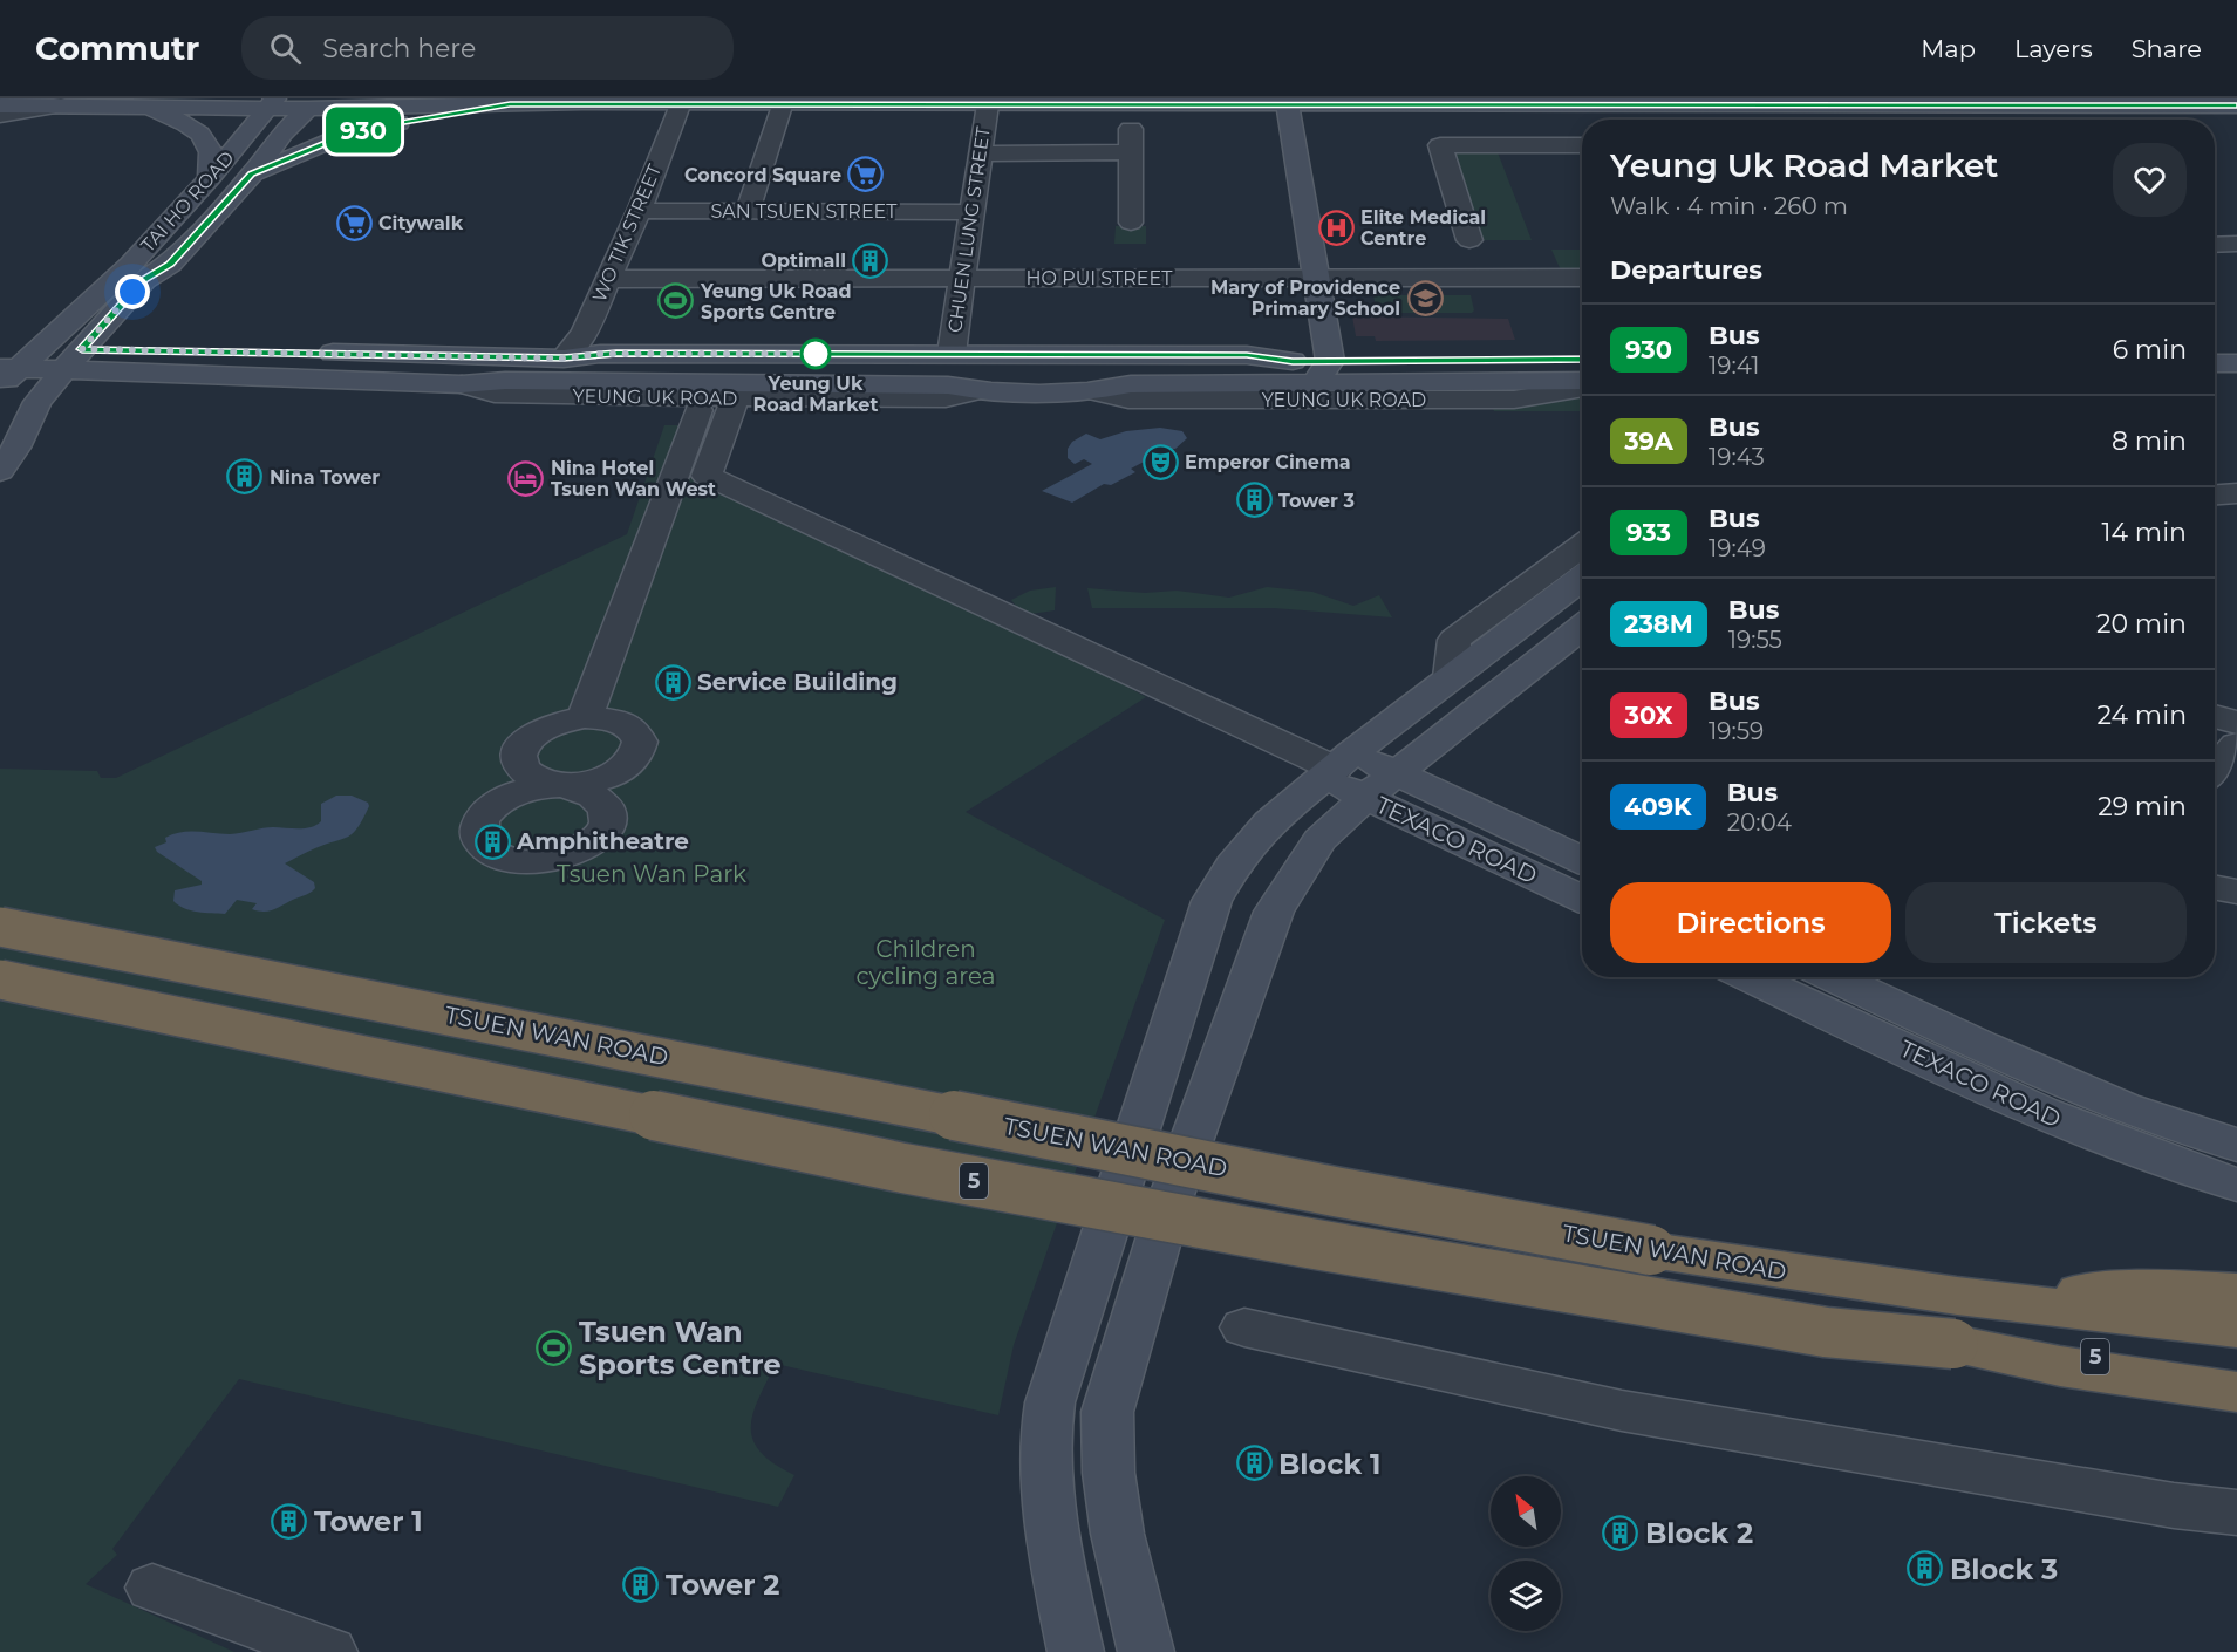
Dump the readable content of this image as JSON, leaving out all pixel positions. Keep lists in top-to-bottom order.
{
  "streets": {
    "highway": ["TSUEN WAN ROAD", "5"],
    "main road": ["TAI HO ROAD", "YEUNG UK ROAD", "TEXACO ROAD"],
    "street": [
      "SAN TSUEN STREET",
      "CHUEN LUNG STREET",
      "WO TIK STREET",
      "HO PUI STREET"
    ]
  },
  "crossings": [
    ["TAI HO ROAD", "YEUNG UK ROAD"],
    ["SAN TSUEN STREET", "CHUEN LUNG STREET"],
    ["SAN TSUEN STREET", "WO TIK STREET"],
    ["CHUEN LUNG STREET", "HO PUI STREET"],
    ["CHUEN LUNG STREET", "YEUNG UK ROAD"],
    ["WO TIK STREET", "HO PUI STREET"],
    ["WO TIK STREET", "YEUNG UK ROAD"]
  ],
  "parks": ["Tsuen Wan Park", "Children cycling area"],
  "places": {
    "supermarket": ["Concord Square", "Citywalk"],
    "hospital": ["Elite Medical Centre"],
    "building": [
      "Optimall",
      "Nina Tower",
      "Tower 3",
      "Service Building",
      "Amphitheatre",
      "Block 1",
      "Tower 1",
      "Block 2",
      "Block 3",
      "Tower 2"
    ],
    "school or university": ["Mary of Providence Primary School"],
    "sports": ["Yeung Uk Road Sports Centre", "Tsuen Wan Sports Centre"],
    "other": ["Yeung Uk Road Market"],
    "theatre": ["Emperor Cinema"],
    "hotel": ["Nina Hotel Tsuen Wan West"]
  },
  "lines": ["bus line 930"],
  "north": "top left",
  "page": {
    "header": "Commutr",
    "search": "Search here",
    "nav": ["Map", "Layers", "Share"],
    "on_map": "930",
    "heading": [
      ["Yeung Uk Road Market", "Walk · 4 min · 260 m"],
      "Departures"
    ],
    "list": [
      {
        "mark": "930",
        "name": "Bus",
        "note": "19:41",
        "value": "6 min"
      },
      {
        "mark": "39A",
        "name": "Bus",
        "note": "19:43",
        "value": "8 min"
      },
      {
        "mark": "933",
        "name": "Bus",
        "note": "19:49",
        "value": "14 min"
      },
      {
        "mark": "238M",
        "name": "Bus",
        "note": "19:55",
        "value": "20 min"
      },
      {
        "mark": "30X",
        "name": "Bus",
        "note": "19:59",
        "value": "24 min"
      },
      {
        "mark": "409K",
        "name": "Bus",
        "note": "20:04",
        "value": "29 min"
      }
    ],
    "buttons": ["Directions", "Tickets"]
  }
}
